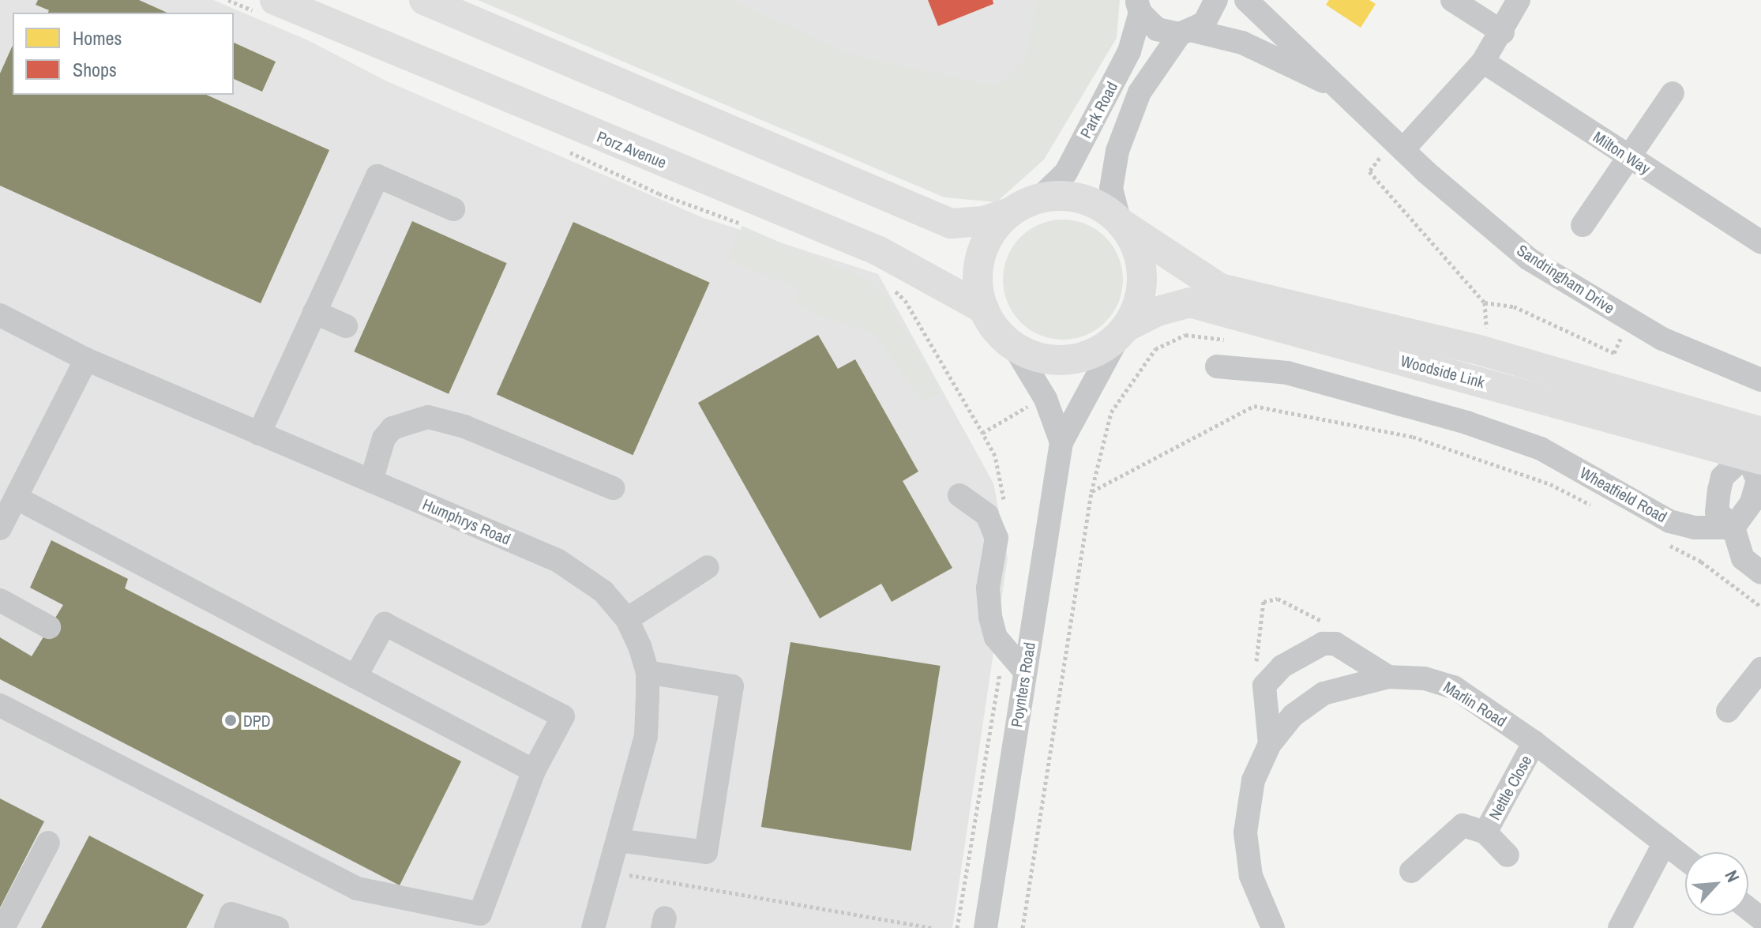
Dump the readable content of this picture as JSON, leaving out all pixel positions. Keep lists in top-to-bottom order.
{
  "streets": {
    "main road": ["Porz Avenue", "Woodside Link"],
    "street": [
      "Park Road",
      "Milton Way",
      "Sandringham Drive",
      "Wheatfield Road",
      "Humphrys Road",
      "Poynters Road",
      "Marlin Road",
      "Nettle Close"
    ]
  },
  "crossings": [
    ["Park Road", "Porz Avenue"],
    ["Park Road", "Sandringham Drive"],
    ["Park Road", "Woodside Link"],
    ["Park Road", "Poynters Road"],
    ["Porz Avenue", "Woodside Link"],
    ["Porz Avenue", "Poynters Road"],
    ["Woodside Link", "Poynters Road"],
    ["Marlin Road", "Nettle Close"]
  ],
  "places": ["DPD"],
  "legend": ["Homes", "Shops"],
  "north": "top right"
}
